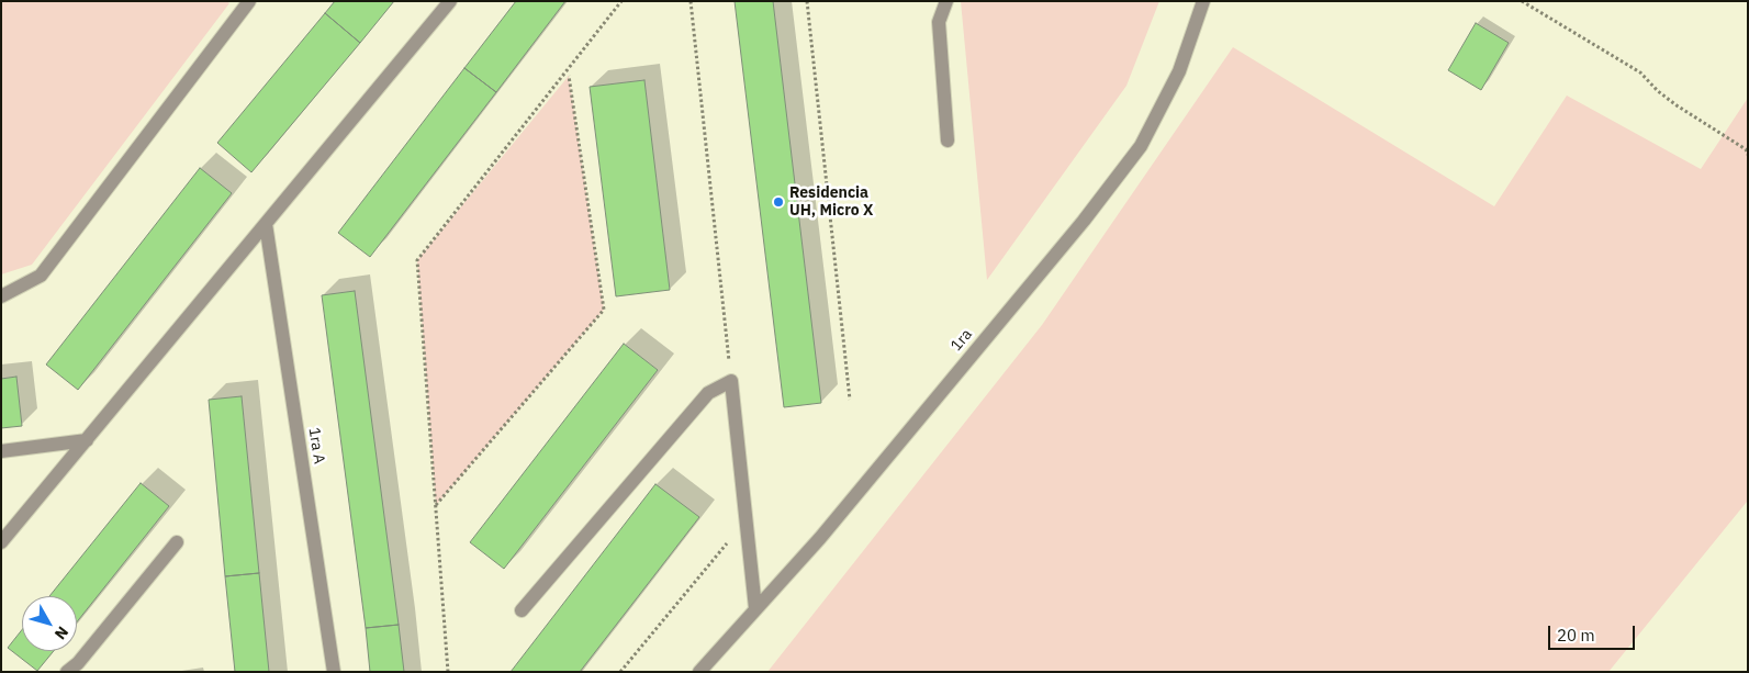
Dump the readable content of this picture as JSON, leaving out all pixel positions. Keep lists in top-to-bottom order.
{
  "streets": {
    "street": ["1ra", "1ra A"]
  },
  "places": ["Residencia UH, Micro X"],
  "scale_bar": "20 m",
  "north": "bottom right"
}
